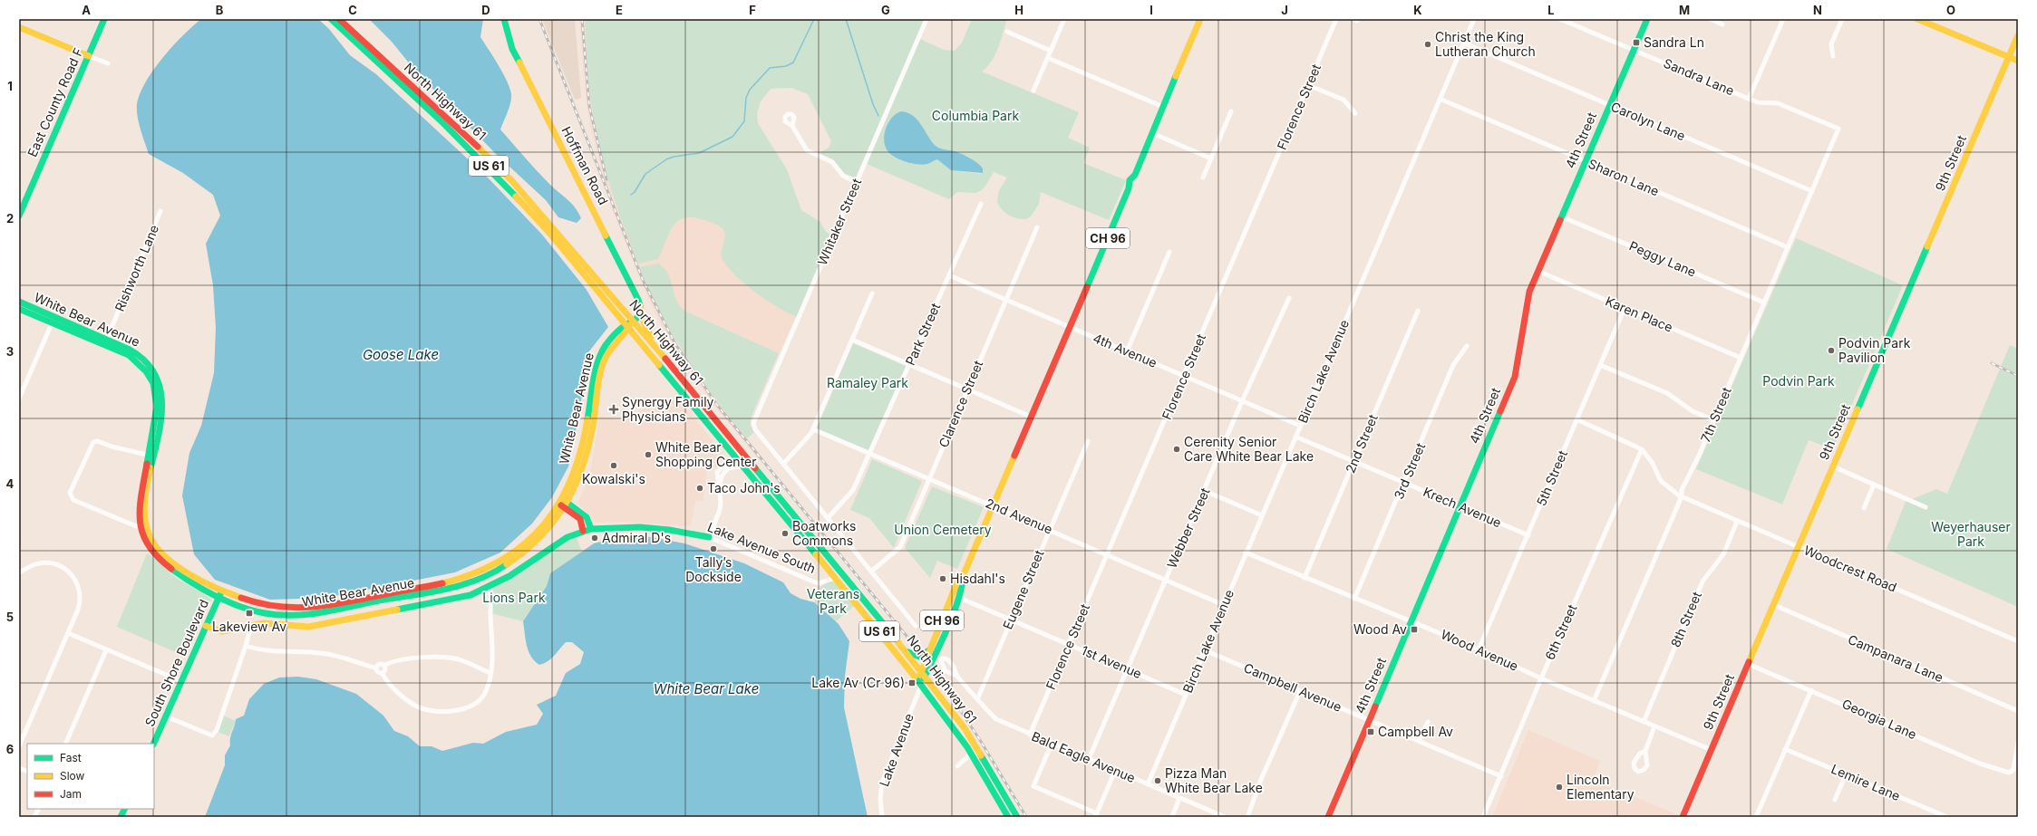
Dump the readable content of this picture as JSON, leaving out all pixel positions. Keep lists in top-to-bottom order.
{
  "streets": {
    "main road": [
      "North Highway 61",
      "East County Road F",
      "4th Street",
      "9th Street",
      "US 61",
      "Hoffman Road",
      "CH 96",
      "White Bear Avenue",
      "Lake Avenue South",
      "South Shore Boulevard"
    ],
    "street": [
      "Sandra Lane",
      "Florence Street",
      "Carolyn Lane",
      "Sharon Lane",
      "Whitaker Street",
      "Peggy Lane",
      "Rishworth Lane",
      "Karen Place",
      "Park Street",
      "4th Avenue",
      "Birch Lake Avenue",
      "Clarence Street",
      "7th Street",
      "2nd Street",
      "3rd Street",
      "5th Street",
      "Krech Avenue",
      "2nd Avenue",
      "Webber Street",
      "Woodcrest Road",
      "Eugene Street",
      "8th Street",
      "6th Street",
      "Wood Avenue",
      "Campanara Lane",
      "1st Avenue",
      "Campbell Avenue",
      "Georgia Lane",
      "Lake Avenue",
      "Bald Eagle Avenue",
      "Lemire Lane"
    ]
  },
  "crossings": [
    ["Sandra Lane", "4th Street"],
    ["Sandra Lane", "7th Street"],
    ["North Highway 61", "US 61"],
    ["North Highway 61", "Hoffman Road"],
    ["North Highway 61", "CH 96"],
    ["North Highway 61", "White Bear Avenue"],
    ["North Highway 61", "Lake Avenue South"],
    ["North Highway 61", "Lake Avenue"],
    ["Florence Street", "4th Avenue"],
    ["Florence Street", "2nd Avenue"],
    ["Florence Street", "1st Avenue"],
    ["Florence Street", "Bald Eagle Avenue"],
    ["Carolyn Lane", "4th Street"],
    ["Carolyn Lane", "Birch Lake Avenue"],
    ["Carolyn Lane", "7th Street"],
    ["4th Street", "Sharon Lane"],
    ["4th Street", "Peggy Lane"],
    ["4th Street", "Karen Place"],
    ["4th Street", "Krech Avenue"],
    ["4th Street", "Wood Avenue"],
    ["4th Street", "Campbell Avenue"],
    ["9th Street", "Woodcrest Road"],
    ["9th Street", "Wood Avenue"],
    ["9th Street", "Campanara Lane"],
    ["9th Street", "Georgia Lane"],
    ["US 61", "White Bear Avenue"],
    ["Sharon Lane", "Birch Lake Avenue"],
    ["Sharon Lane", "7th Street"],
    ["CH 96", "4th Avenue"],
    ["CH 96", "2nd Avenue"],
    ["CH 96", "1st Avenue"],
    ["CH 96", "Lake Avenue"],
    ["Peggy Lane", "7th Street"],
    ["Rishworth Lane", "White Bear Avenue"],
    ["Karen Place", "7th Street"],
    ["Karen Place", "5th Street"],
    ["White Bear Avenue", "South Shore Boulevard"],
    ["Park Street", "4th Avenue"],
    ["Park Street", "2nd Avenue"],
    ["4th Avenue", "Birch Lake Avenue"],
    ["4th Avenue", "Clarence Street"],
    ["4th Avenue", "Webber Street"],
    ["Birch Lake Avenue", "Krech Avenue"],
    ["Birch Lake Avenue", "2nd Avenue"],
    ["Birch Lake Avenue", "Wood Avenue"],
    ["Birch Lake Avenue", "1st Avenue"],
    ["Birch Lake Avenue", "Campbell Avenue"],
    ["Birch Lake Avenue", "Bald Eagle Avenue"],
    ["Clarence Street", "2nd Avenue"],
    ["7th Street", "Woodcrest Road"],
    ["7th Street", "Wood Avenue"],
    ["2nd Street", "Krech Avenue"],
    ["2nd Street", "Wood Avenue"],
    ["3rd Street", "Krech Avenue"],
    ["3rd Street", "Wood Avenue"],
    ["5th Street", "Krech Avenue"],
    ["5th Street", "Wood Avenue"],
    ["2nd Avenue", "Webber Street"],
    ["2nd Avenue", "Eugene Street"],
    ["Webber Street", "1st Avenue"],
    ["Webber Street", "Bald Eagle Avenue"],
    ["Lake Avenue South", "South Shore Boulevard"],
    ["Woodcrest Road", "8th Street"],
    ["Woodcrest Road", "6th Street"],
    ["Eugene Street", "1st Avenue"],
    ["Eugene Street", "Bald Eagle Avenue"],
    ["8th Street", "Wood Avenue"],
    ["6th Street", "Wood Avenue"],
    ["6th Street", "Campbell Avenue"]
  ],
  "water": ["Goose Lake", "White Bear Lake"],
  "parks": [
    "Columbia Park",
    "Podvin Park",
    "Ramaley Park",
    "Weyerhauser Park",
    "Union Cemetery",
    "Veterans Park",
    "Lions Park"
  ],
  "places": {
    "transit": [
      "Sandra Ln",
      "Lakeview Av",
      "Wood Av",
      "Lake Av (Cr 96)",
      "Campbell Av"
    ],
    "other": [
      "Christ the King Lutheran Church",
      "Podvin Park Pavilion",
      "Cerenity Senior Care White Bear Lake",
      "White Bear Shopping Center",
      "Kowalski's",
      "Taco John's",
      "Boatworks Commons",
      "Admiral D's",
      "Tally’s Dockside",
      "Hisdahl's",
      "Pizza Man White Bear Lake",
      "Lincoln Elementary"
    ],
    "health": ["Synergy Family Physicians"]
  },
  "legend": ["Fast", "Slow", "Jam"],
  "grid": {
    "columns": [
      "A",
      "B",
      "C",
      "D",
      "E",
      "F",
      "G",
      "H",
      "I",
      "J",
      "K",
      "L",
      "M",
      "N",
      "O"
    ],
    "rows": [
      "1",
      "2",
      "3",
      "4",
      "5",
      "6"
    ]
  }
}
